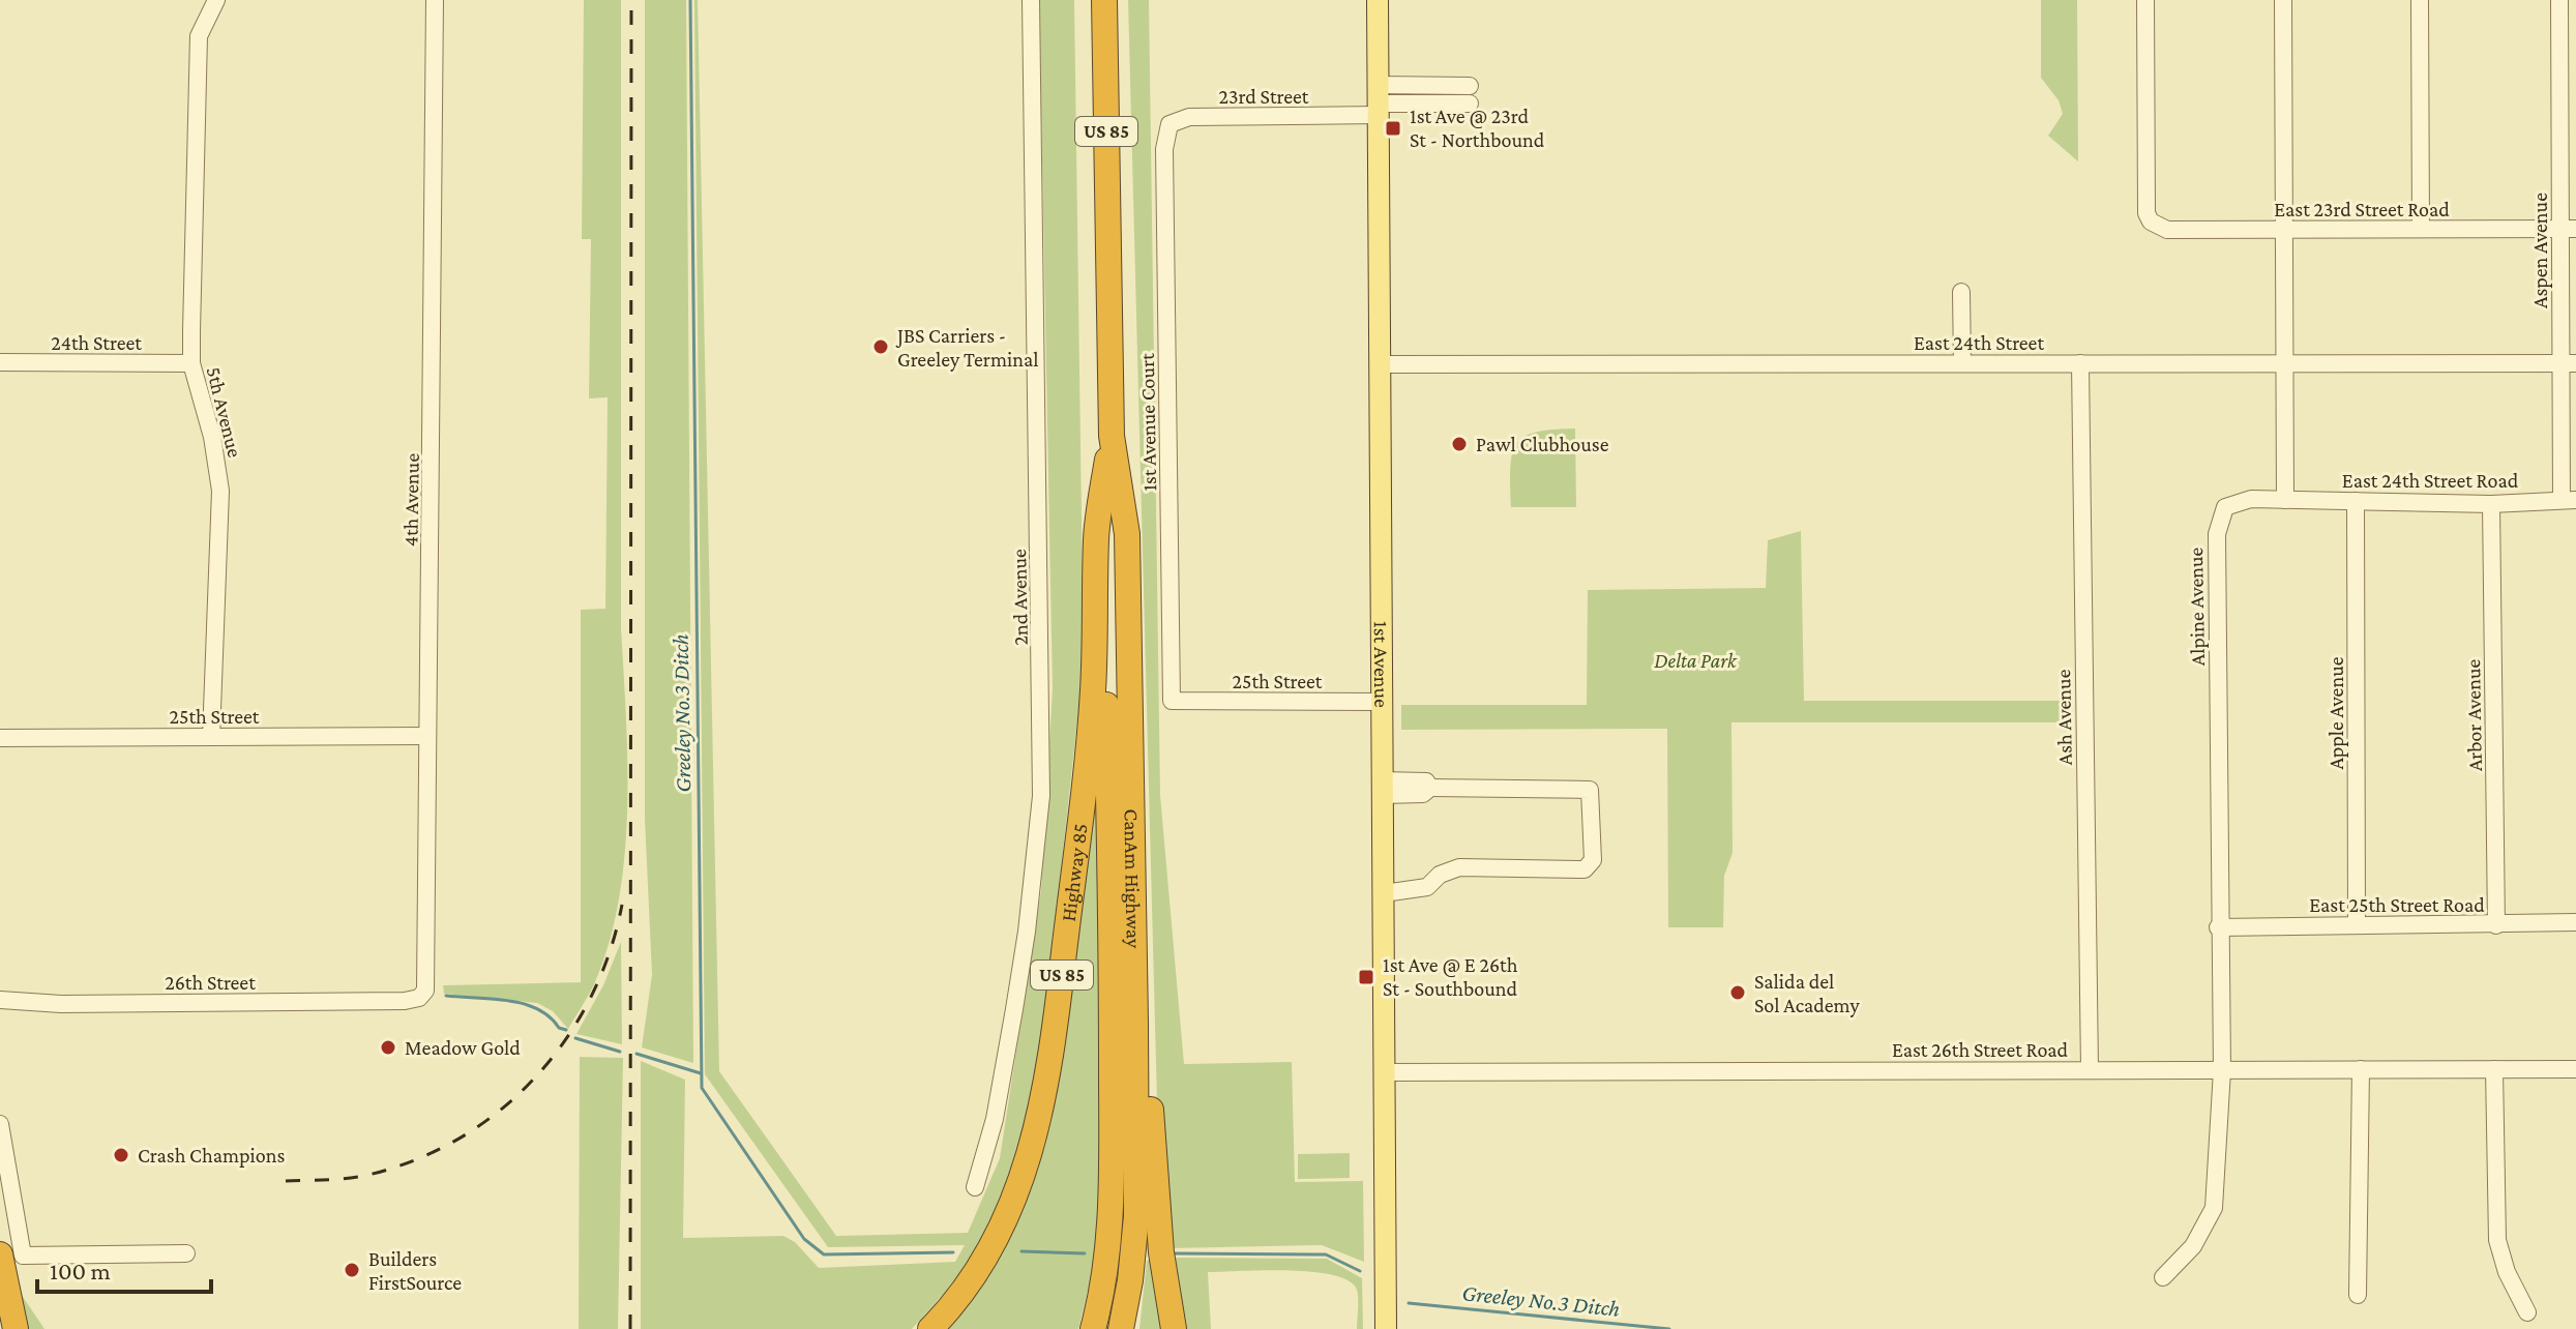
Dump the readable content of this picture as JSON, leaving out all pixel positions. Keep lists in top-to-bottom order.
{
  "streets": {
    "highway": ["US 85", "Highway 85", "CanAm Highway"],
    "main road": ["1st Avenue"],
    "street": [
      "23rd Street",
      "East 23rd Street Road",
      "Aspen Avenue",
      "24th Street",
      "East 24th Street",
      "5th Avenue",
      "1st Avenue Court",
      "East 24th Street Road",
      "4th Avenue",
      "2nd Avenue",
      "Alpine Avenue",
      "25th Street",
      "Apple Avenue",
      "Arbor Avenue",
      "Ash Avenue",
      "East 25th Street Road",
      "26th Street",
      "East 26th Street Road"
    ]
  },
  "crossings": [
    ["23rd Street", "1st Avenue Court"],
    ["23rd Street", "1st Avenue"],
    ["US 85", "CanAm Highway"],
    ["East 23rd Street Road", "Aspen Avenue"],
    ["Aspen Avenue", "East 24th Street"],
    ["Aspen Avenue", "East 24th Street Road"],
    ["24th Street", "5th Avenue"],
    ["East 24th Street", "1st Avenue"],
    ["East 24th Street", "Ash Avenue"],
    ["5th Avenue", "25th Street"],
    ["1st Avenue Court", "25th Street"],
    ["East 24th Street Road", "Alpine Avenue"],
    ["East 24th Street Road", "Apple Avenue"],
    ["East 24th Street Road", "Arbor Avenue"],
    ["4th Avenue", "25th Street"],
    ["4th Avenue", "26th Street"],
    ["Alpine Avenue", "East 25th Street Road"],
    ["Alpine Avenue", "East 26th Street Road"],
    ["1st Avenue", "25th Street"],
    ["1st Avenue", "East 26th Street Road"],
    ["Apple Avenue", "East 25th Street Road"],
    ["Arbor Avenue", "East 25th Street Road"],
    ["Ash Avenue", "East 26th Street Road"],
    ["Highway 85", "CanAm Highway"]
  ],
  "water": ["Greeley No.3 Ditch"],
  "parks": ["Delta Park"],
  "places": {
    "transit": ["1st Ave @ 23rd St - Northbound", "1st Ave @ E 26th St - Southbound"],
    "other": [
      "JBS Carriers - Greeley Terminal",
      "Pawl Clubhouse",
      "Salida del Sol Academy",
      "Meadow Gold",
      "Crash Champions",
      "Builders FirstSource"
    ]
  },
  "scale_bar": "100 m"
}
